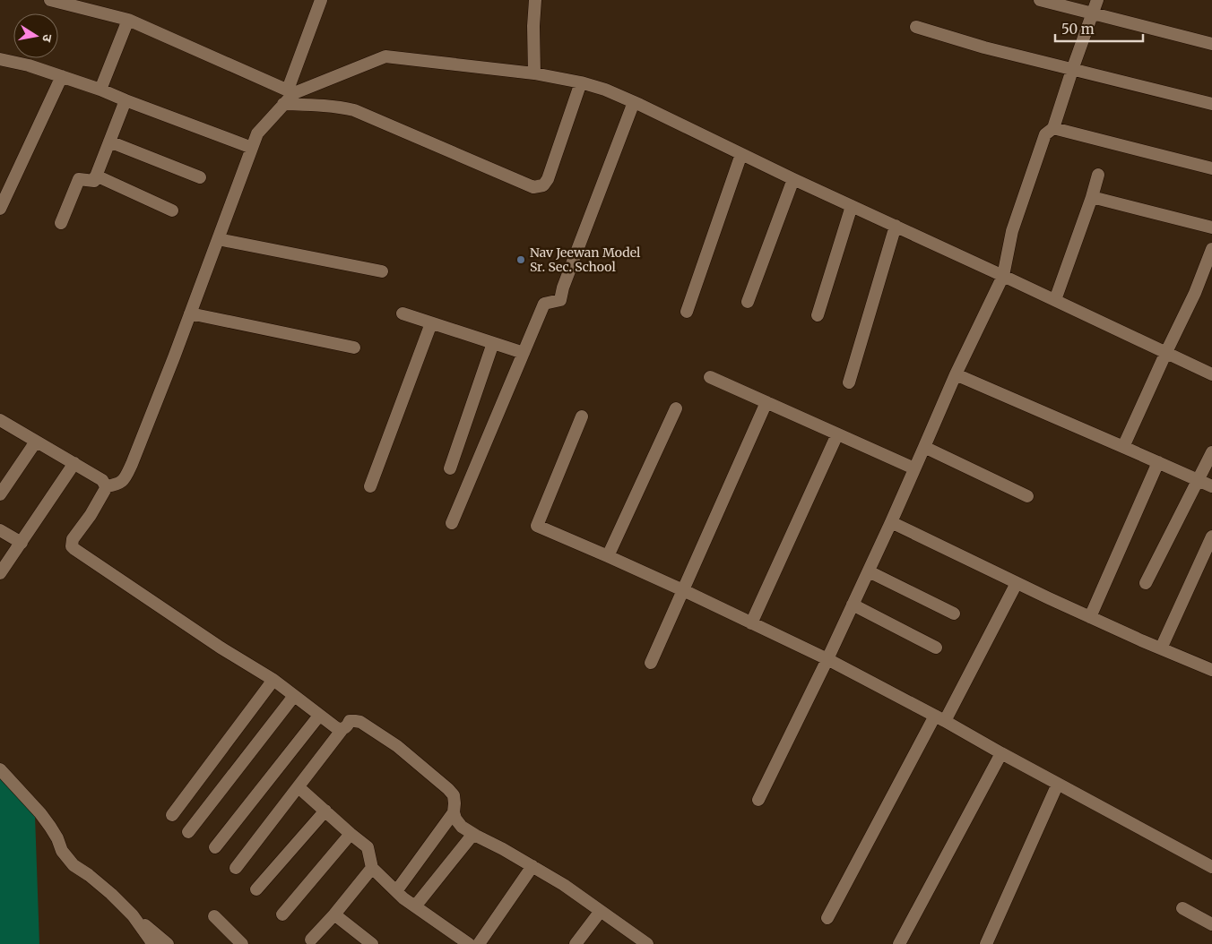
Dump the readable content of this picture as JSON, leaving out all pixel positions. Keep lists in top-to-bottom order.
{
  "places": ["Nav Jeewan Model Sr. Sec. School"],
  "scale_bar": "50 m",
  "north": "right"
}
